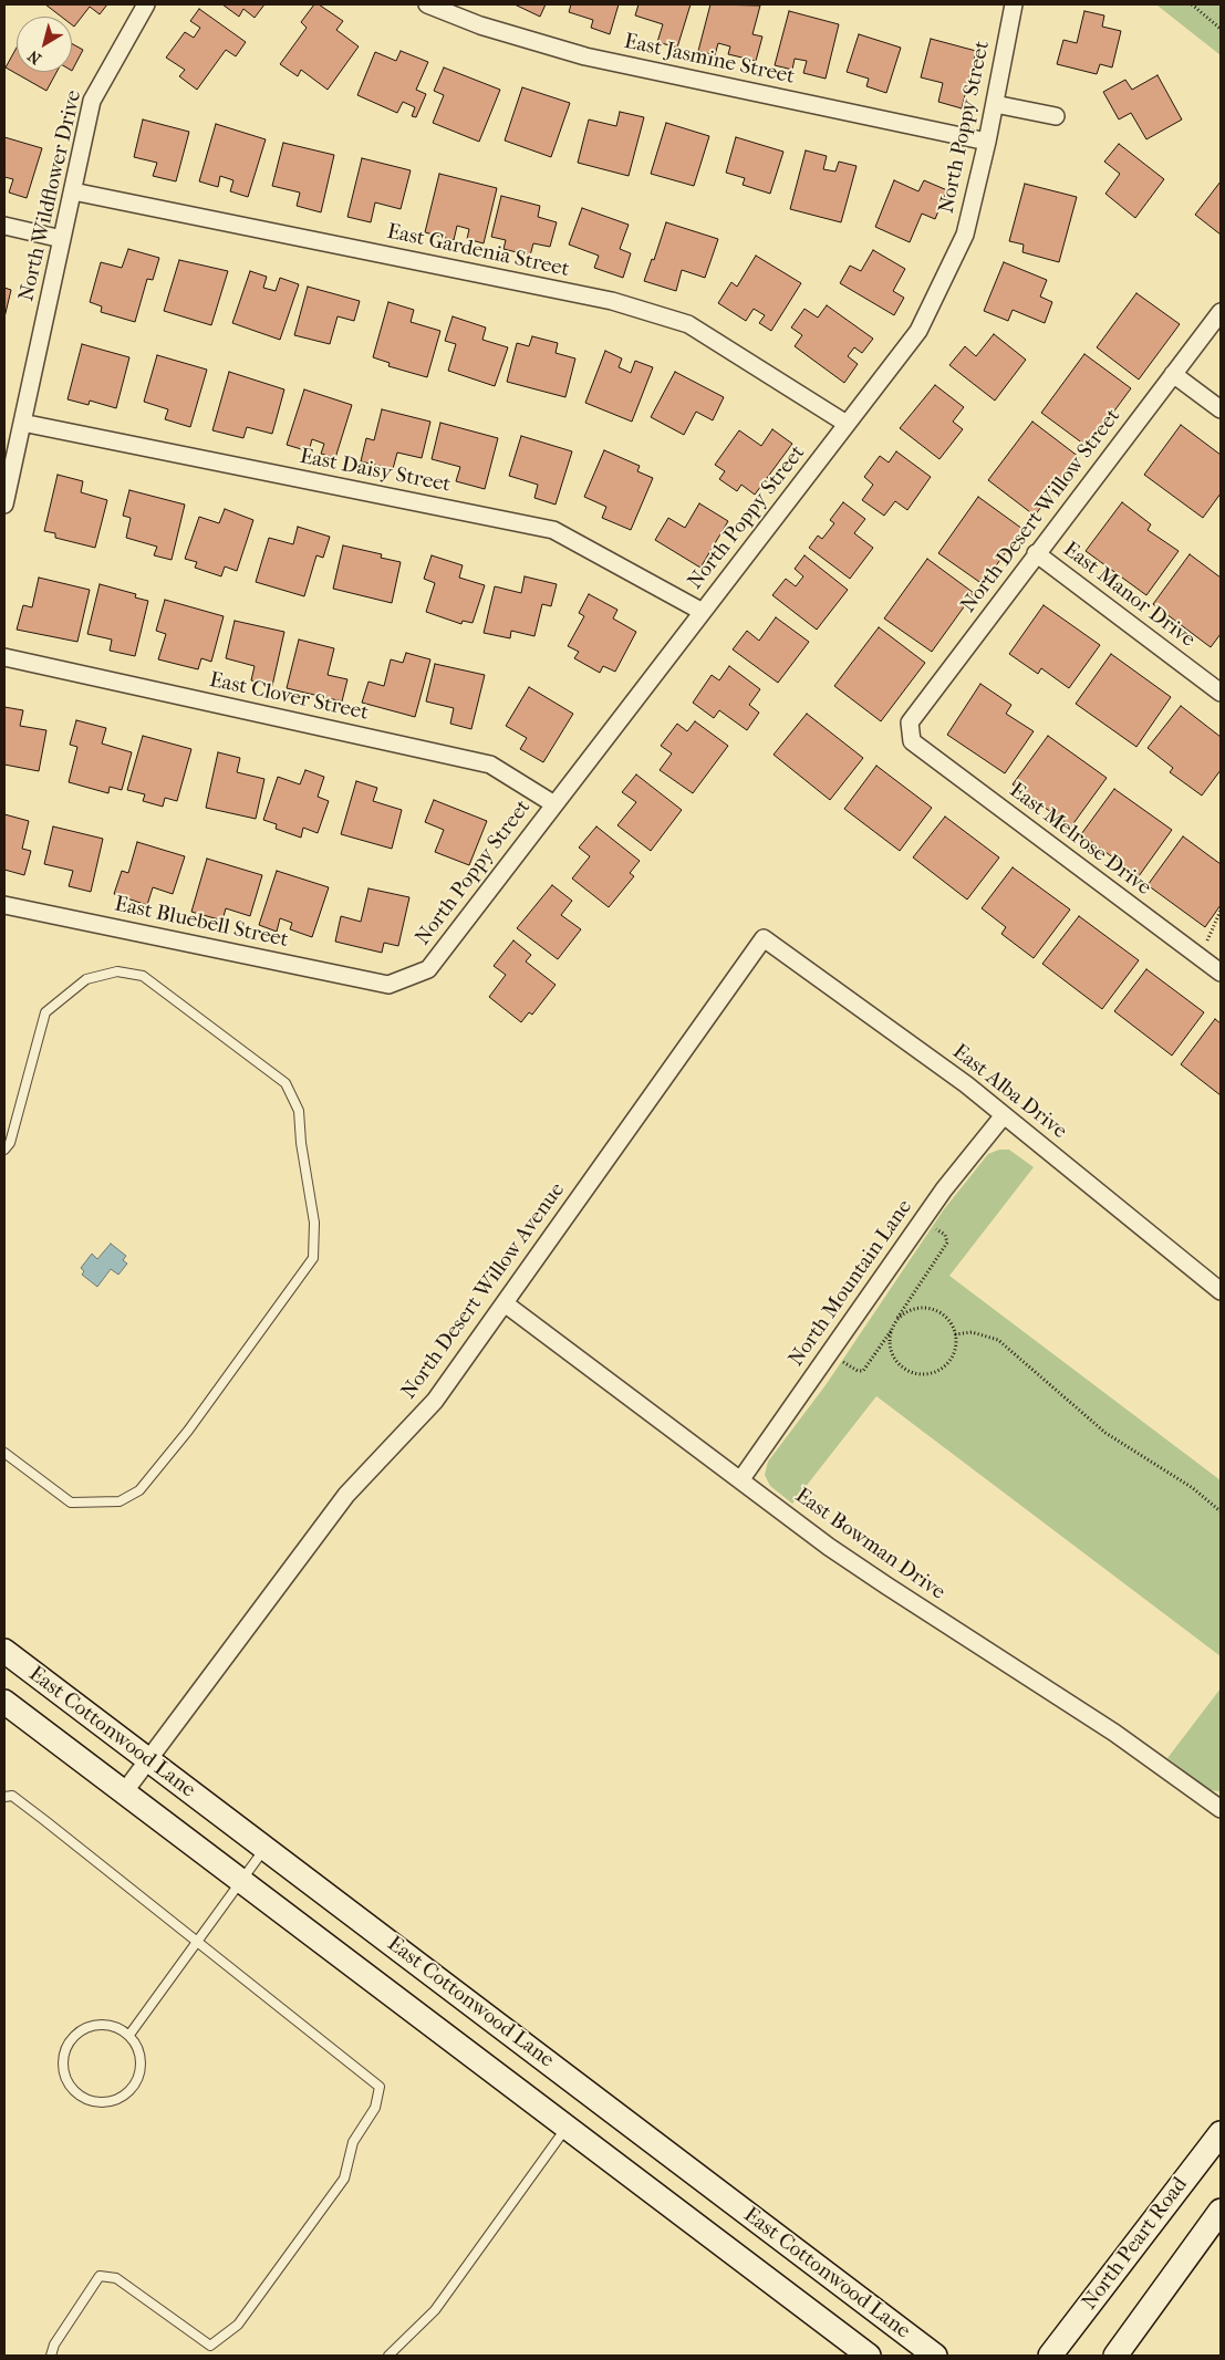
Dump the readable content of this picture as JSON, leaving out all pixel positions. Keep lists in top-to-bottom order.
{
  "streets": {
    "main road": ["East Cottonwood Lane", "North Peart Road"],
    "street": [
      "East Jasmine Street",
      "North Poppy Street",
      "North Wildflower Drive",
      "East Gardenia Street",
      "East Daisy Street",
      "North Desert Willow Street",
      "East Manor Drive",
      "East Clover Street",
      "East Melrose Drive",
      "East Bluebell Street",
      "East Alba Drive",
      "North Mountain Lane",
      "North Desert Willow Avenue",
      "East Bowman Drive"
    ]
  },
  "crossings": [
    ["East Jasmine Street", "North Poppy Street"],
    ["North Poppy Street", "East Gardenia Street"],
    ["North Poppy Street", "East Daisy Street"],
    ["North Poppy Street", "East Clover Street"],
    ["North Poppy Street", "East Bluebell Street"],
    ["North Wildflower Drive", "East Gardenia Street"],
    ["North Wildflower Drive", "East Daisy Street"],
    ["North Desert Willow Street", "East Manor Drive"],
    ["North Desert Willow Street", "East Melrose Drive"],
    ["East Alba Drive", "North Mountain Lane"],
    ["East Alba Drive", "North Desert Willow Avenue"],
    ["North Mountain Lane", "East Bowman Drive"],
    ["North Desert Willow Avenue", "East Bowman Drive"],
    ["North Desert Willow Avenue", "East Cottonwood Lane"]
  ],
  "north": "bottom left"
}
